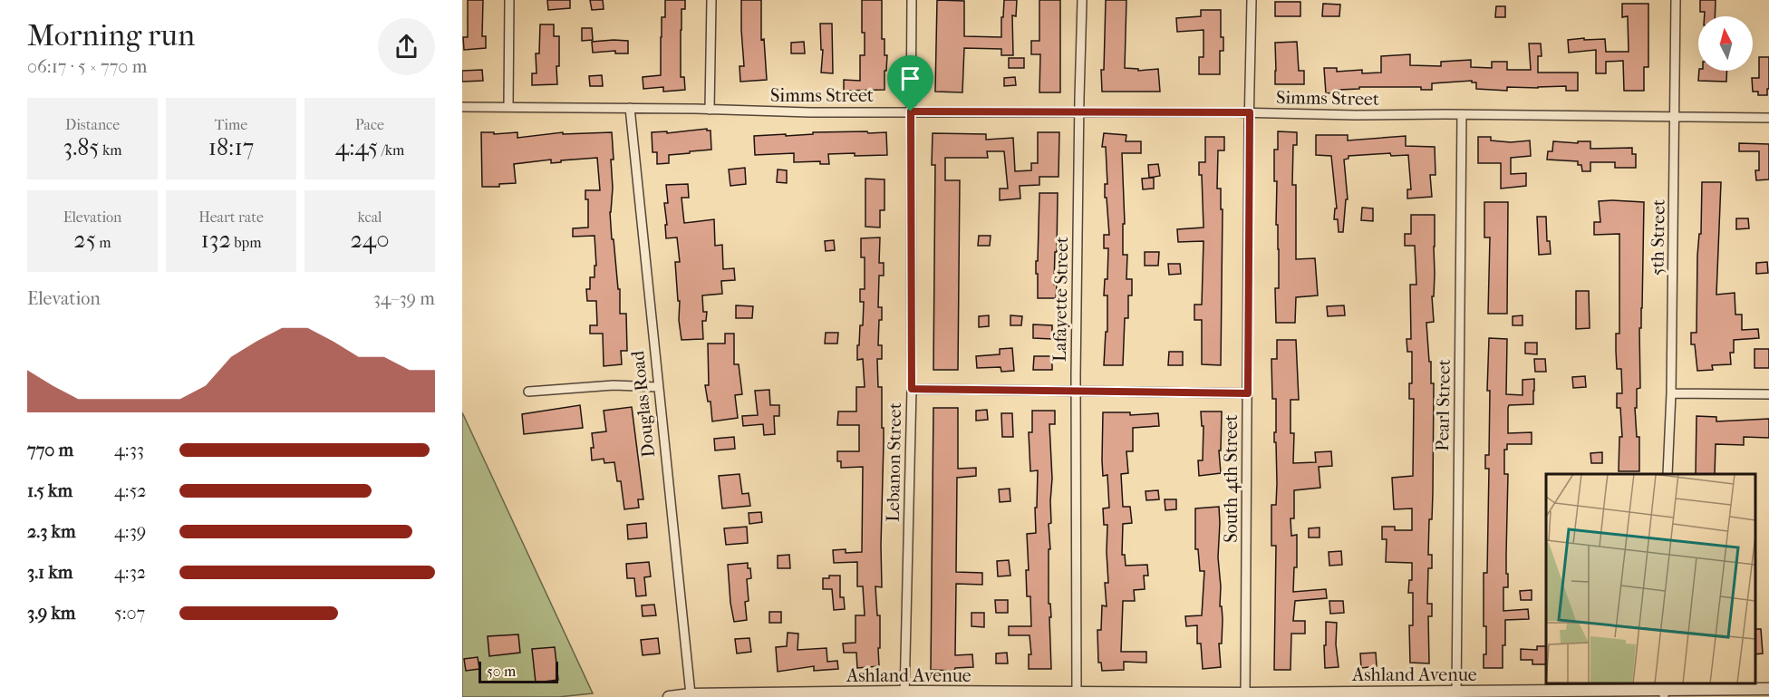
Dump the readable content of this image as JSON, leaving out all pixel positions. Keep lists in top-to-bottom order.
{
  "streets": {
    "street": [
      "Simms Street",
      "5th Street",
      "Lafayette Street",
      "Douglas Road",
      "Pearl Street",
      "Lebanon Street",
      "South 4th Street",
      "Ashland Avenue"
    ]
  },
  "crossings": [
    ["Simms Street", "5th Street"],
    ["Simms Street", "Lafayette Street"],
    ["Simms Street", "Douglas Road"],
    ["Simms Street", "Pearl Street"],
    ["Simms Street", "Lebanon Street"],
    ["Simms Street", "South 4th Street"],
    ["Lafayette Street", "Ashland Avenue"],
    ["Douglas Road", "Ashland Avenue"],
    ["Pearl Street", "Ashland Avenue"],
    ["Lebanon Street", "Ashland Avenue"],
    ["South 4th Street", "Ashland Avenue"]
  ],
  "scale_bar": "50 m",
  "north": "top",
  "page": {
    "heading": ["Morning run", "06:17 · 5 × 770 m"],
    "stats": [
      ["Distance", "3.85 km"],
      ["Time", "18:17"],
      ["Pace", "4:45 /km"],
      ["Elevation", "25 m"],
      ["Heart rate", "132 bpm"],
      ["kcal", "240"]
    ],
    "chart": ["Elevation", "34–39 m"],
    "list": [
      {
        "name": "770 m",
        "note": "4:33"
      },
      {
        "name": "1.5 km",
        "note": "4:52"
      },
      {
        "name": "2.3 km",
        "note": "4:39"
      },
      {
        "name": "3.1 km",
        "note": "4:32"
      },
      {
        "name": "3.9 km",
        "note": "5:07"
      }
    ],
    "scale": "50 m"
  }
}
